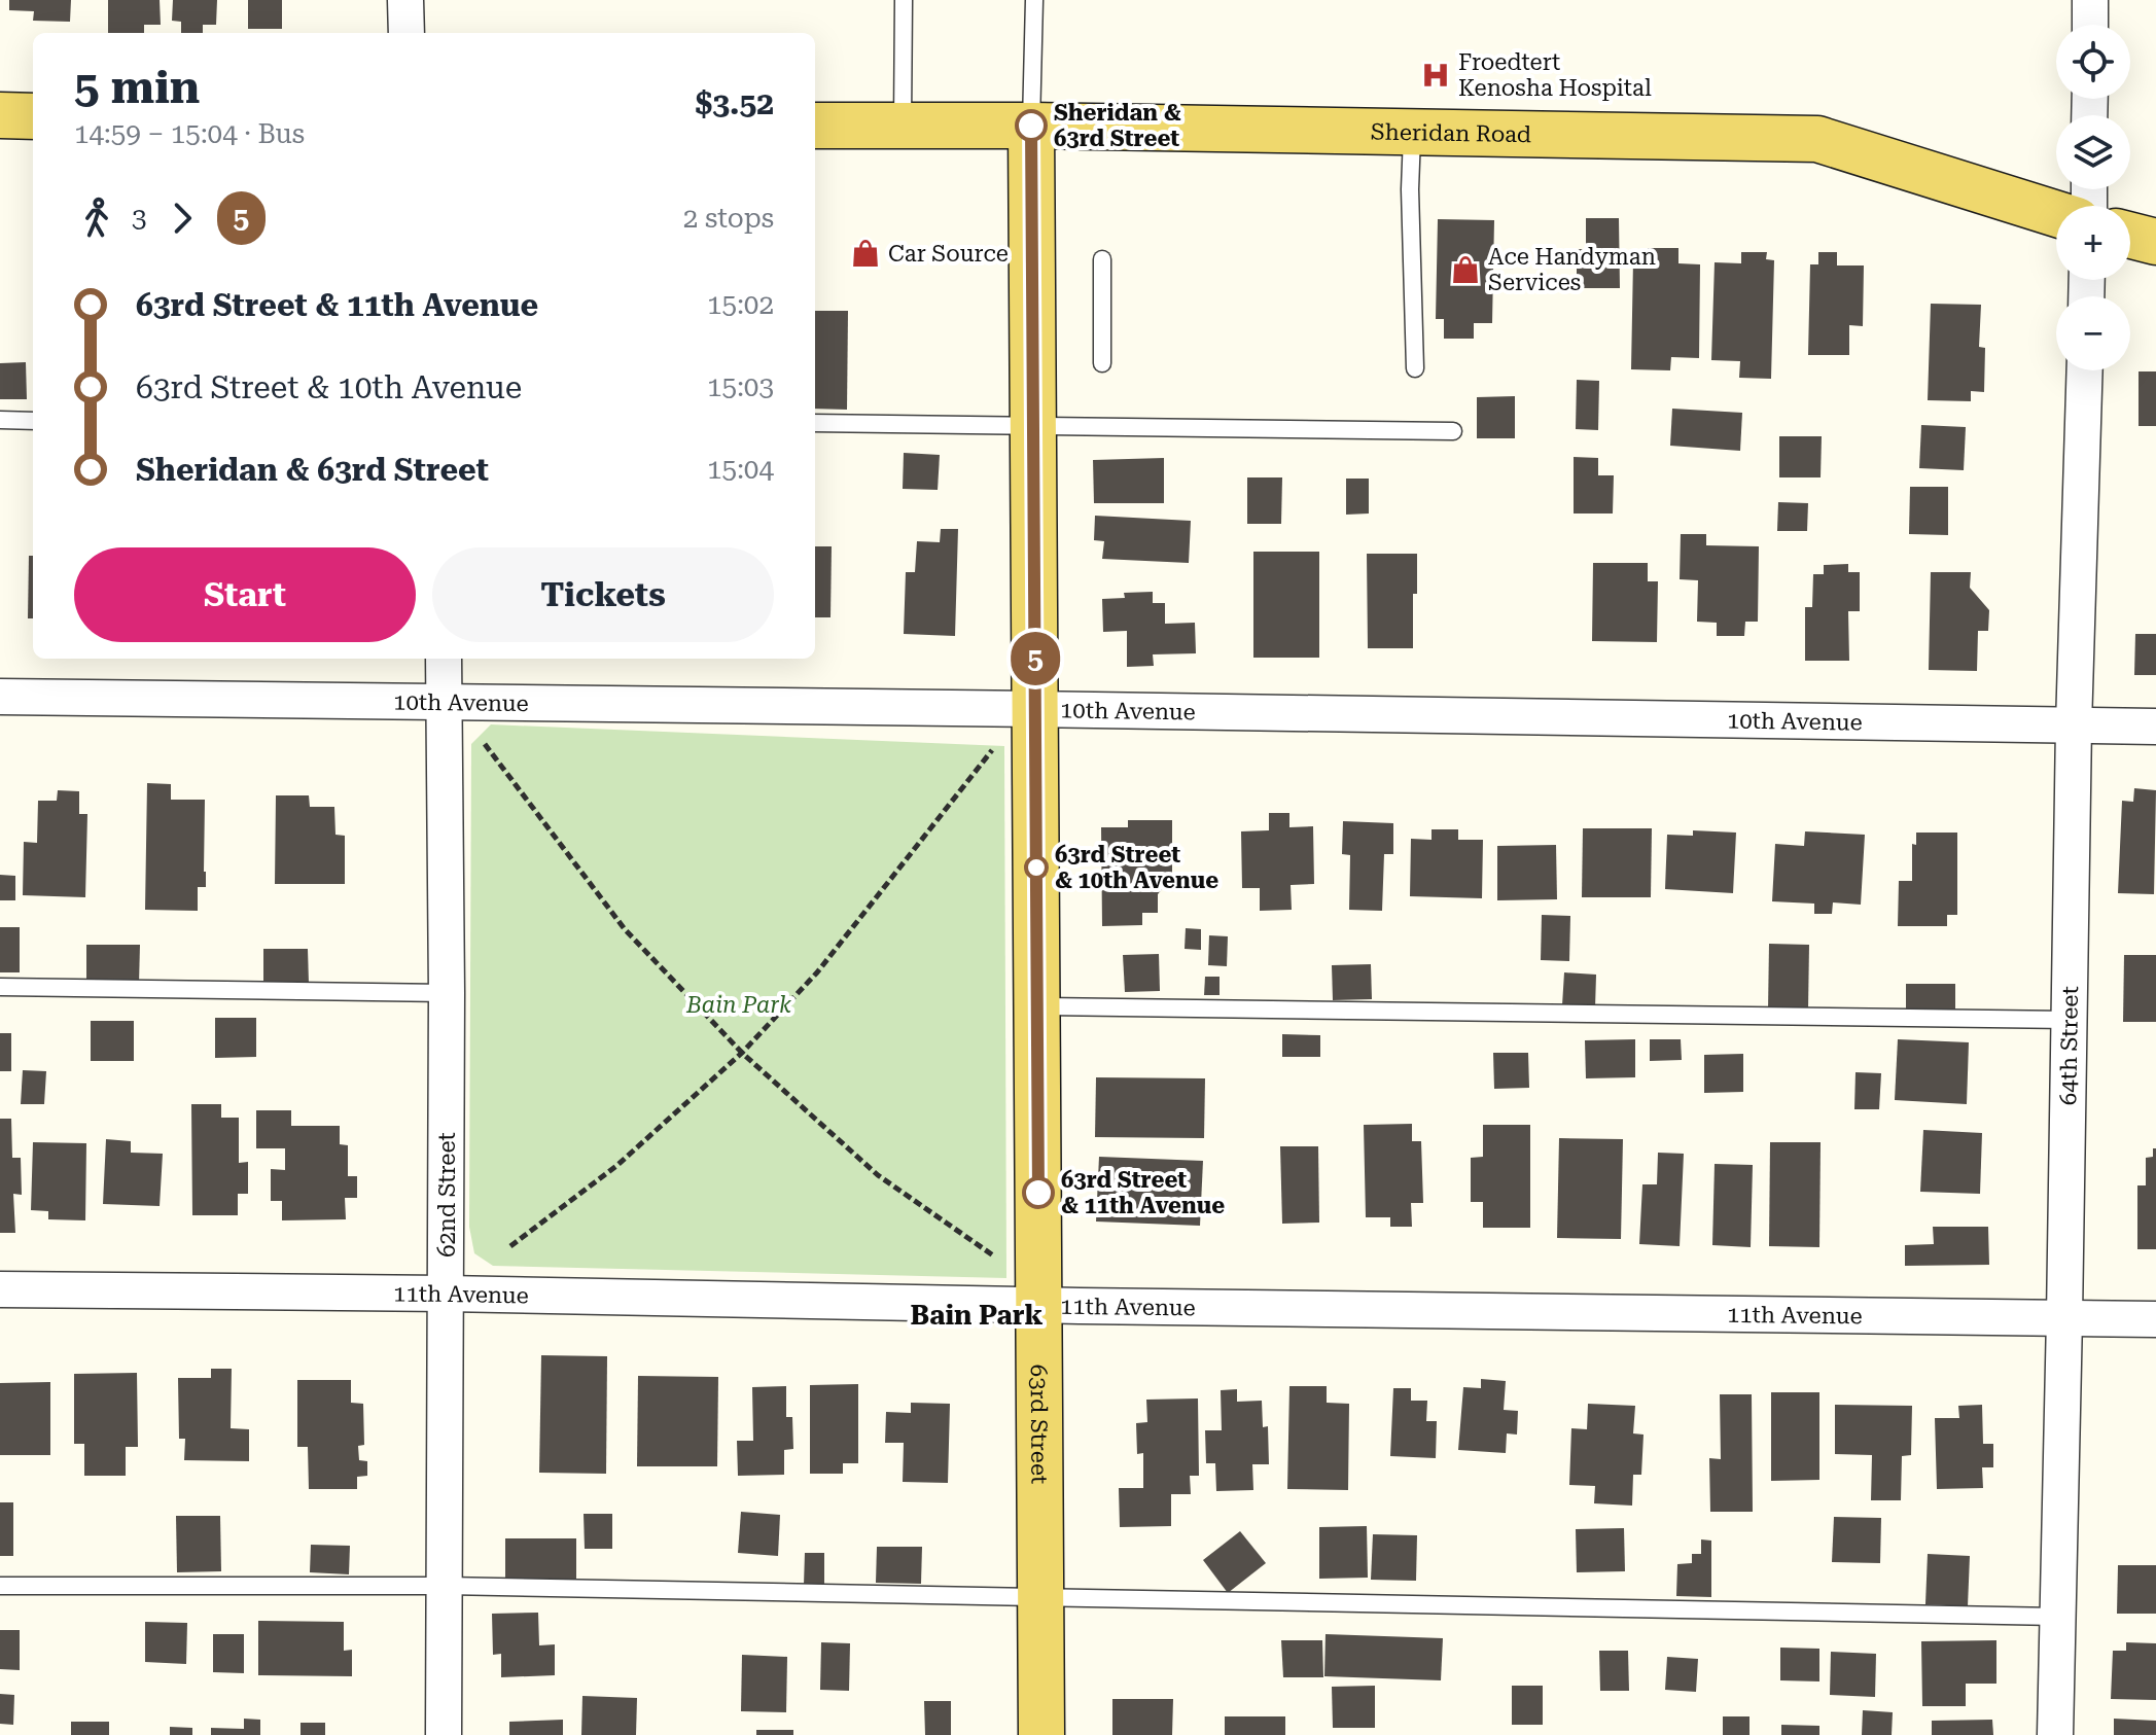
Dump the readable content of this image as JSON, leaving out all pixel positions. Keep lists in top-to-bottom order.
{
  "streets": {
    "main road": ["Sheridan Road", "63rd Street"],
    "street": [
      "10th Avenue",
      "64th Street",
      "62nd Street",
      "11th Avenue"
    ]
  },
  "crossings": [
    ["Sheridan Road", "63rd Street"],
    ["10th Avenue", "64th Street"],
    ["10th Avenue", "62nd Street"],
    ["10th Avenue", "63rd Street"],
    ["64th Street", "11th Avenue"],
    ["62nd Street", "11th Avenue"],
    ["11th Avenue", "63rd Street"]
  ],
  "districts": ["Bain Park"],
  "parks": ["Bain Park"],
  "places": {
    "hospital": ["Froedtert Kenosha Hospital"],
    "other": ["Sheridan & 63rd Street", "63rd Street & 10th Avenue", "63rd Street & 11th Avenue"],
    "shop": ["Car Source", "Ace Handyman Services"]
  },
  "lines": ["bus line 5"],
  "page": {
    "on_map": "5",
    "map_buttons": ["+", "−"],
    "heading": ["5 min", "14:59 – 15:04 · Bus", "$3.52"],
    "legs": ["3", "5", "2 stops"],
    "list": [
      {
        "name": "63rd Street & 11th Avenue",
        "value": "15:02"
      },
      {
        "name": "63rd Street & 10th Avenue",
        "value": "15:03"
      },
      {
        "name": "Sheridan & 63rd Street",
        "value": "15:04"
      }
    ],
    "buttons": ["Start", "Tickets"]
  }
}
